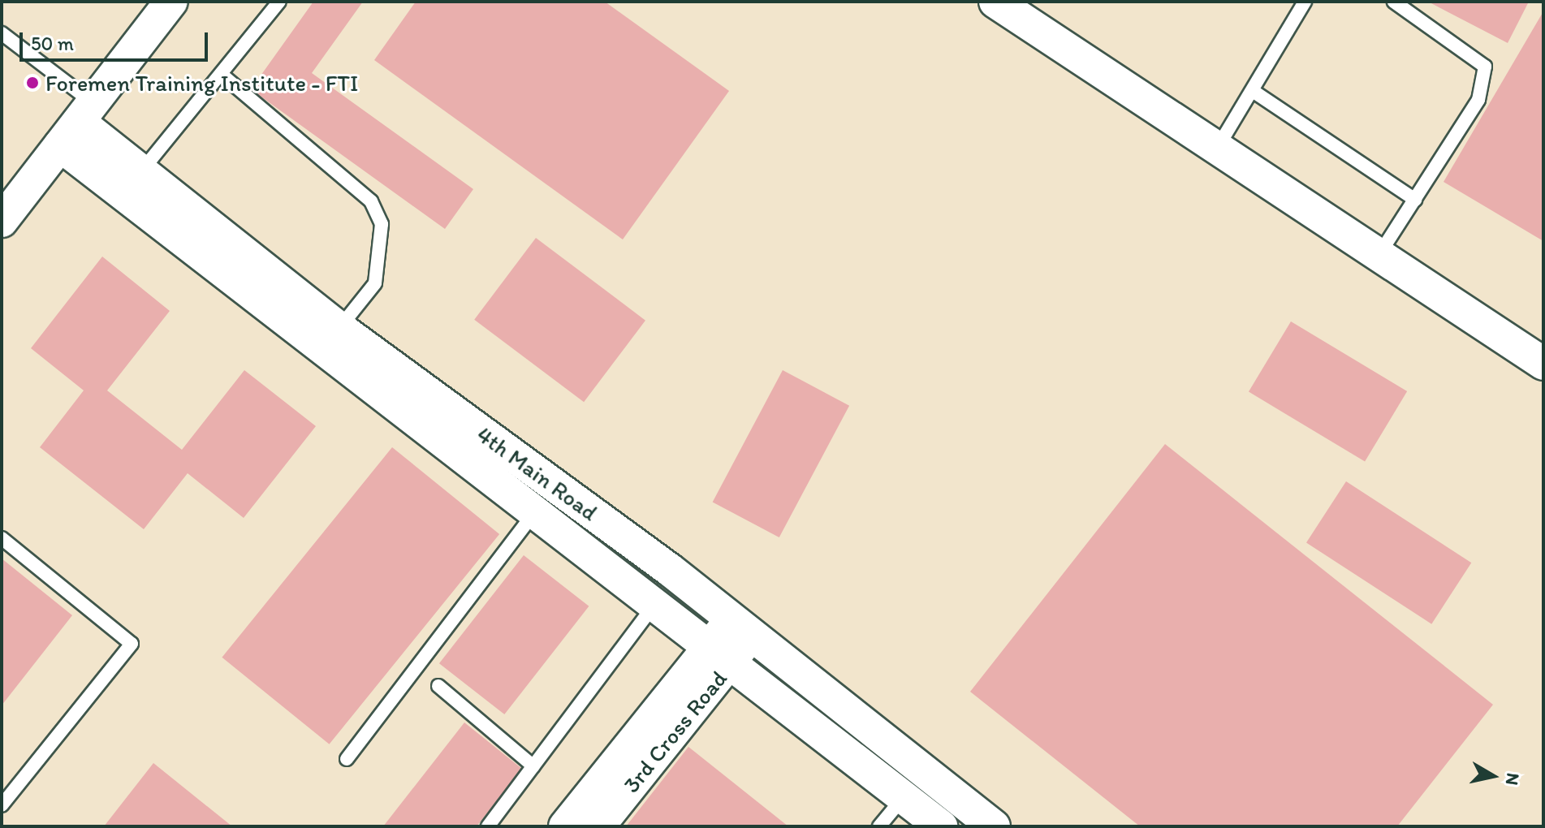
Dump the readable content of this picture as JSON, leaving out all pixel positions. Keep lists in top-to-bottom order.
{
  "streets": {
    "street": ["4th Main Road", "3rd Cross Road"]
  },
  "crossings": [
    ["4th Main Road", "3rd Cross Road"]
  ],
  "places": ["Foremen Training Institute - FTI"],
  "scale_bar": "50 m",
  "north": "right"
}
